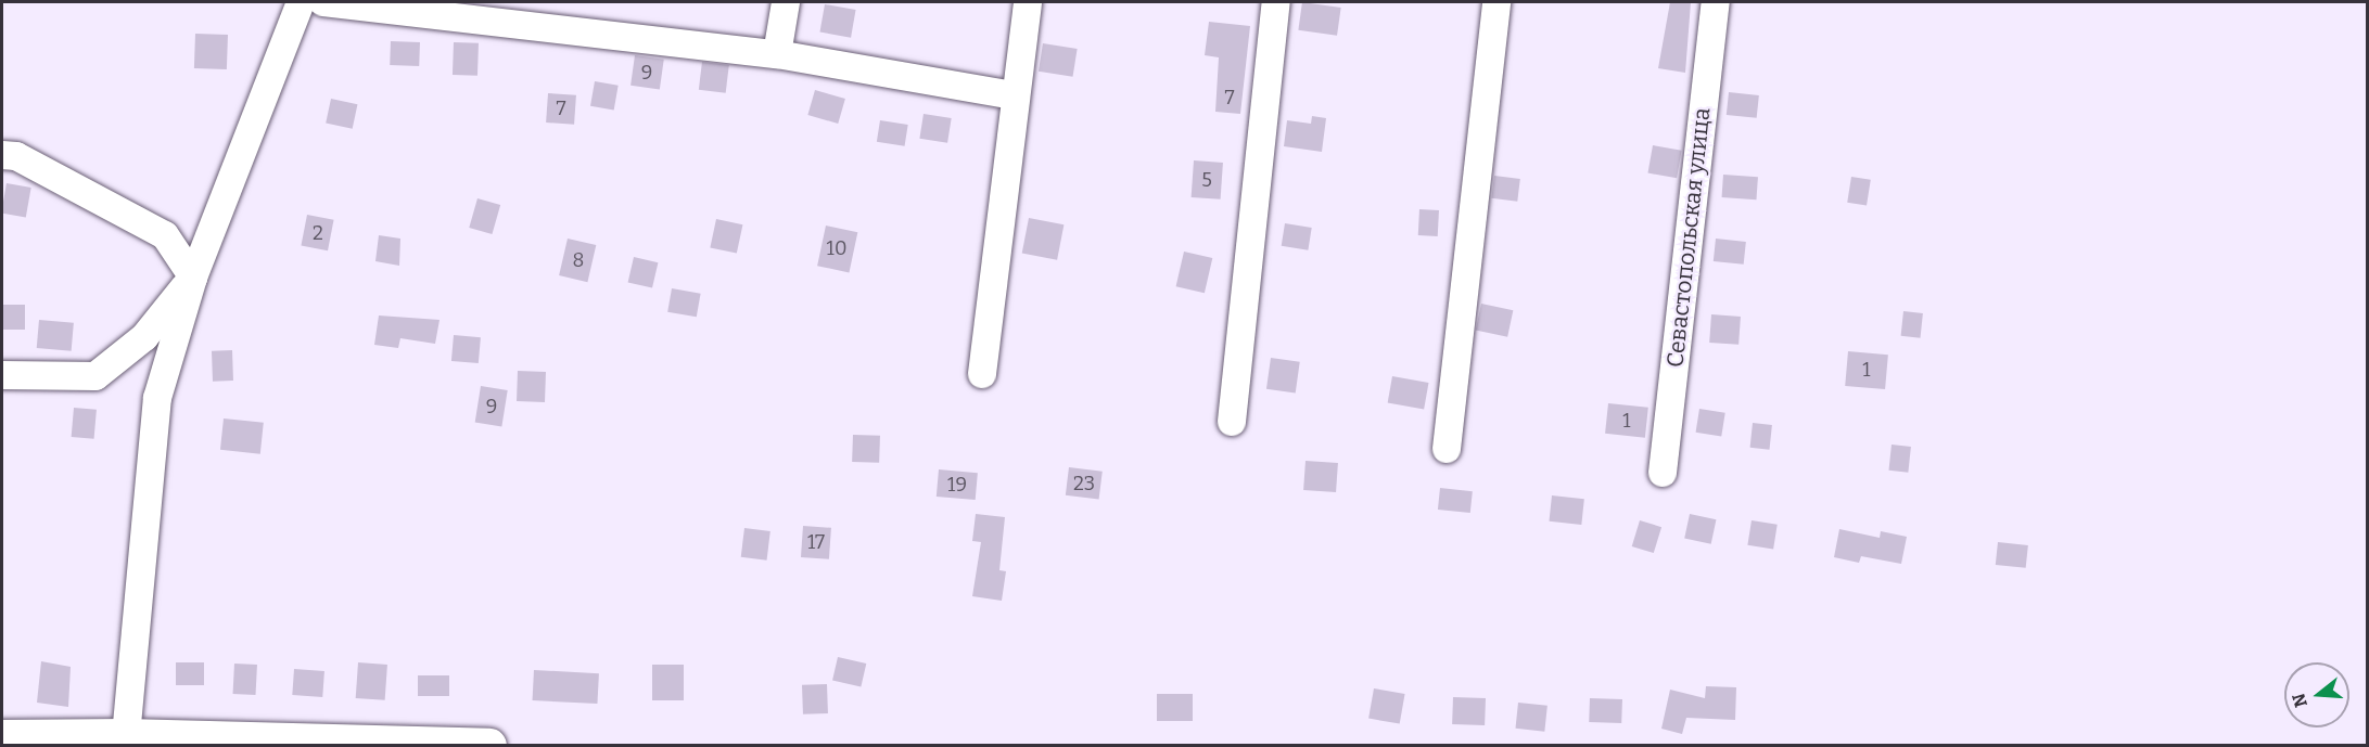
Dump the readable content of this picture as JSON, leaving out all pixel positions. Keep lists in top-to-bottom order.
{
  "streets": {
    "street": ["Севастопольская улица"]
  },
  "house_numbers": [
    "9",
    "7",
    "7",
    "5",
    "2",
    "10",
    "8",
    "1",
    "9",
    "1",
    "23",
    "19",
    "17"
  ],
  "north": "left"
}
